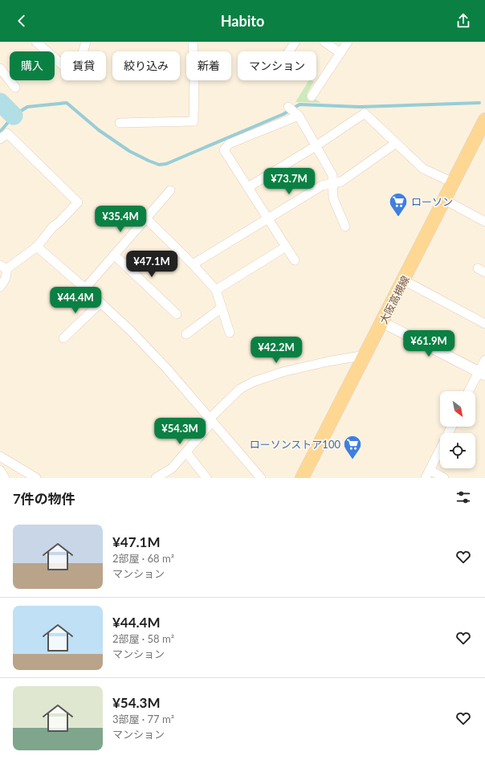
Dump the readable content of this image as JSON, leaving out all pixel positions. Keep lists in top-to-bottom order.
{
  "streets": {
    "main road": ["大阪高槻線"]
  },
  "places": {
    "supermarket": ["ローソン", "ローソンストア100"]
  },
  "north": "bottom right",
  "page": {
    "header": "Habito",
    "chip": [
      "購入",
      "賃貸",
      "絞り込み",
      "新着",
      "マンション"
    ],
    "price": [
      "¥73.7M",
      "¥35.4M",
      "¥47.1M",
      "¥44.4M",
      "¥61.9M",
      "¥42.2M",
      "¥54.3M"
    ],
    "heading": "7件の物件",
    "list": [
      {
        "name": "¥47.1M",
        "note": "2部屋 · 68 m² · マンション"
      },
      {
        "name": "¥44.4M",
        "note": "2部屋 · 58 m² · マンション"
      },
      {
        "name": "¥54.3M",
        "note": "3部屋 · 77 m² · マンション"
      }
    ]
  }
}
